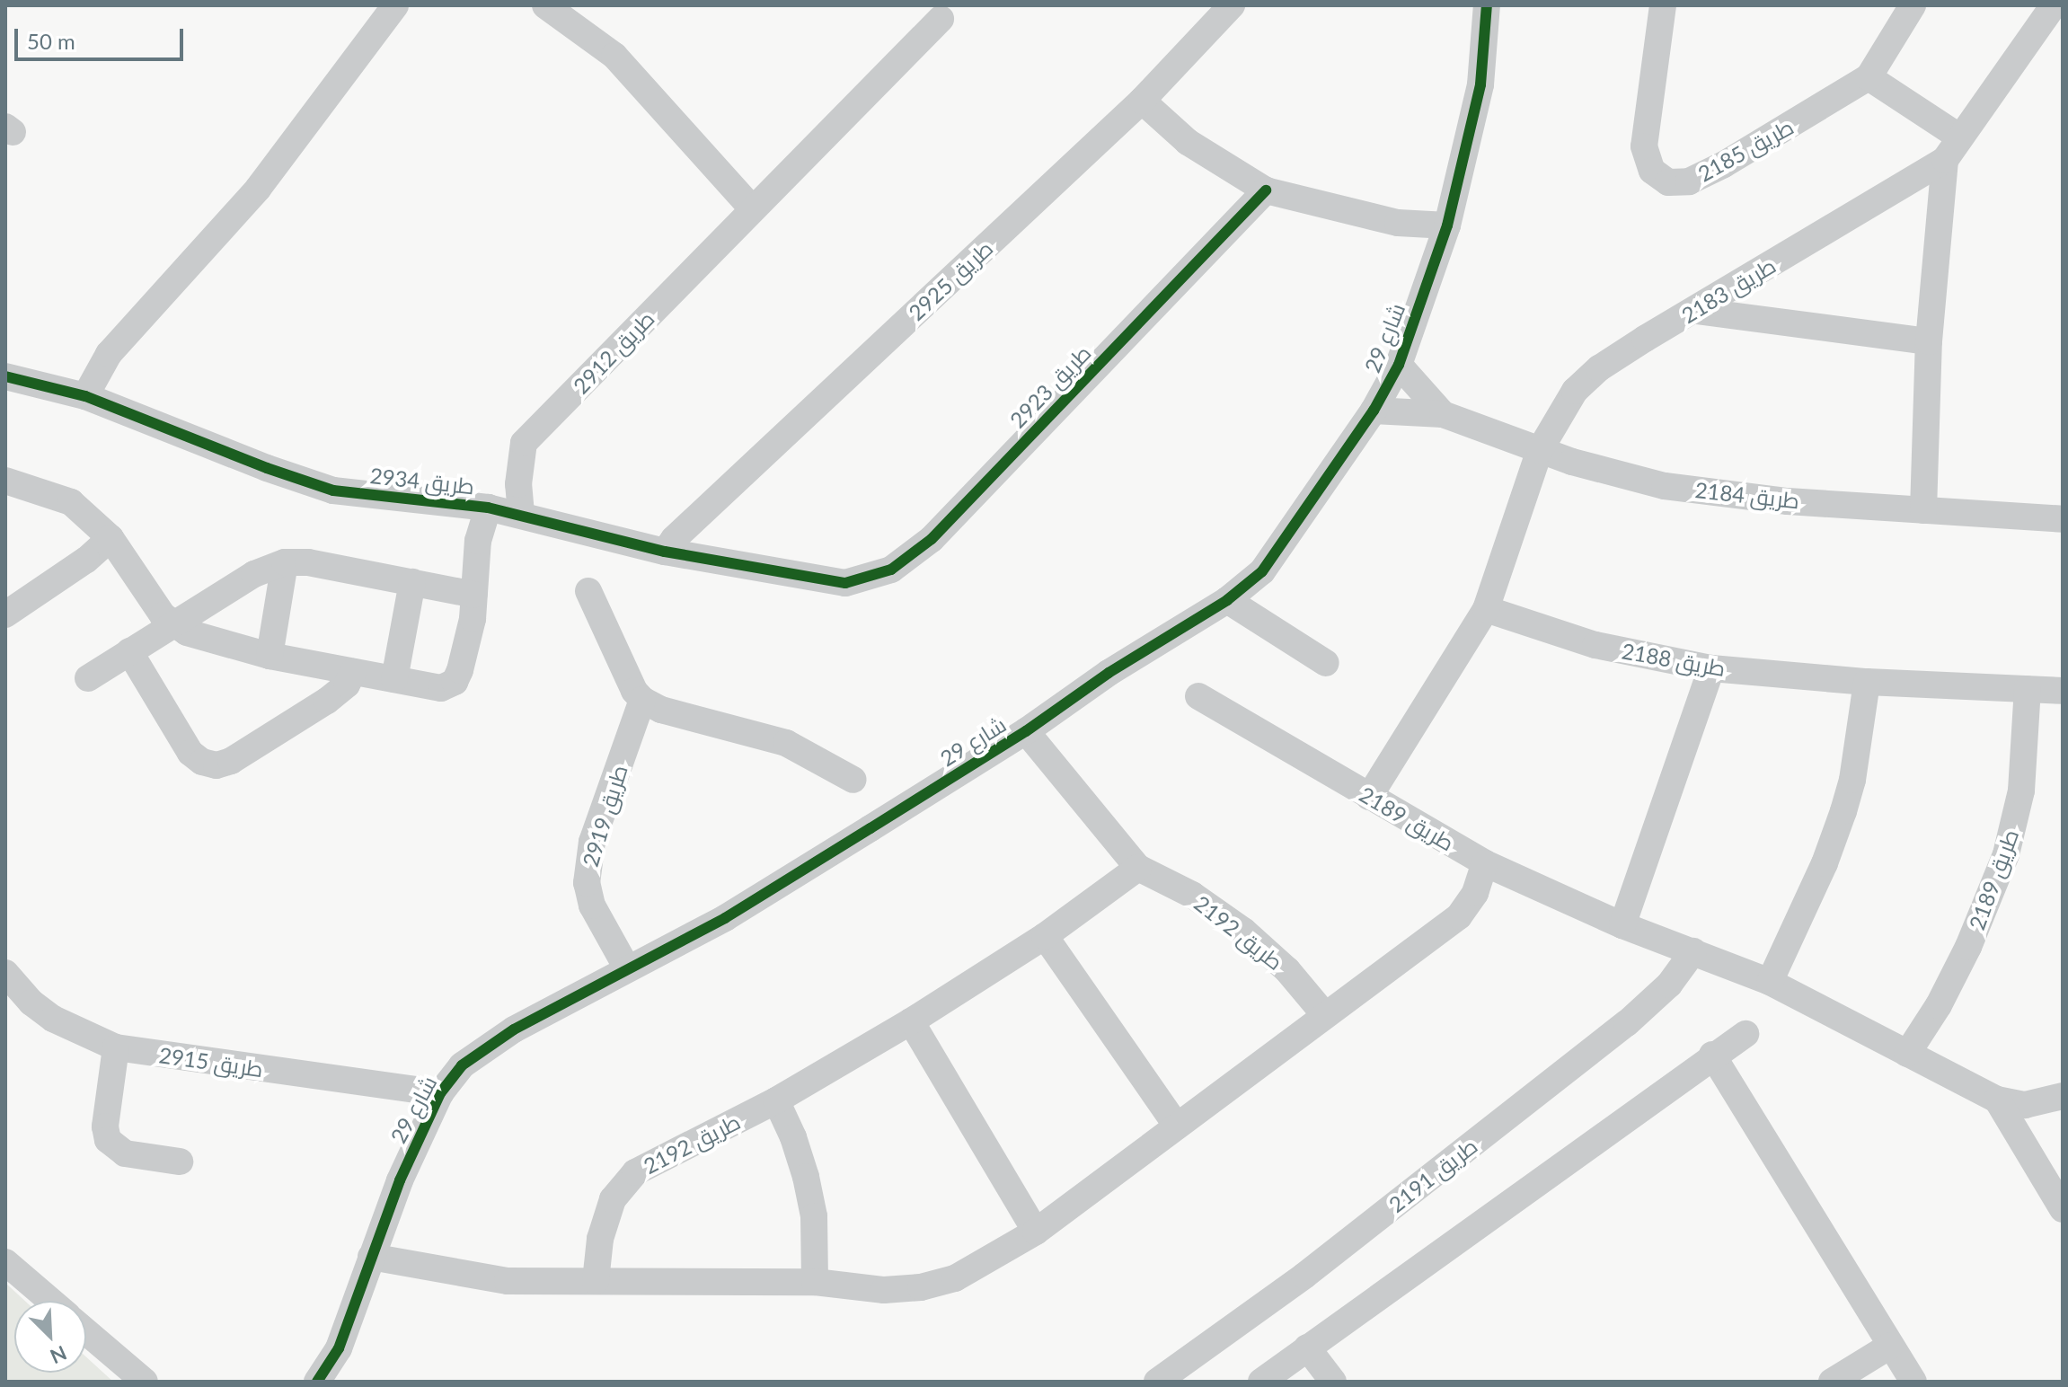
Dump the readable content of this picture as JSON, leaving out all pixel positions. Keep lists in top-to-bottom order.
{
  "streets": {
    "street": [
      "طريق 2185",
      "طريق 2925",
      "طريق 2183",
      "شارع 29",
      "طريق 2912",
      "طريق 2923",
      "طريق 2934",
      "طريق 2184",
      "طريق 2188",
      "طريق 2919",
      "طريق 2189",
      "طريق 2192",
      "طريق 2915",
      "طريق 2191"
    ]
  },
  "crossings": [
    ["طريق 2925", "طريق 2934"],
    ["طريق 2183", "طريق 2184"],
    ["شارع 29", "طريق 2184"],
    ["شارع 29", "طريق 2919"],
    ["شارع 29", "طريق 2192"],
    ["شارع 29", "طريق 2915"],
    ["طريق 2912", "طريق 2934"],
    ["طريق 2923", "طريق 2934"],
    ["طريق 2188", "طريق 2189"],
    ["طريق 2189", "طريق 2191"]
  ],
  "scale_bar": "50 m",
  "north": "bottom right"
}
